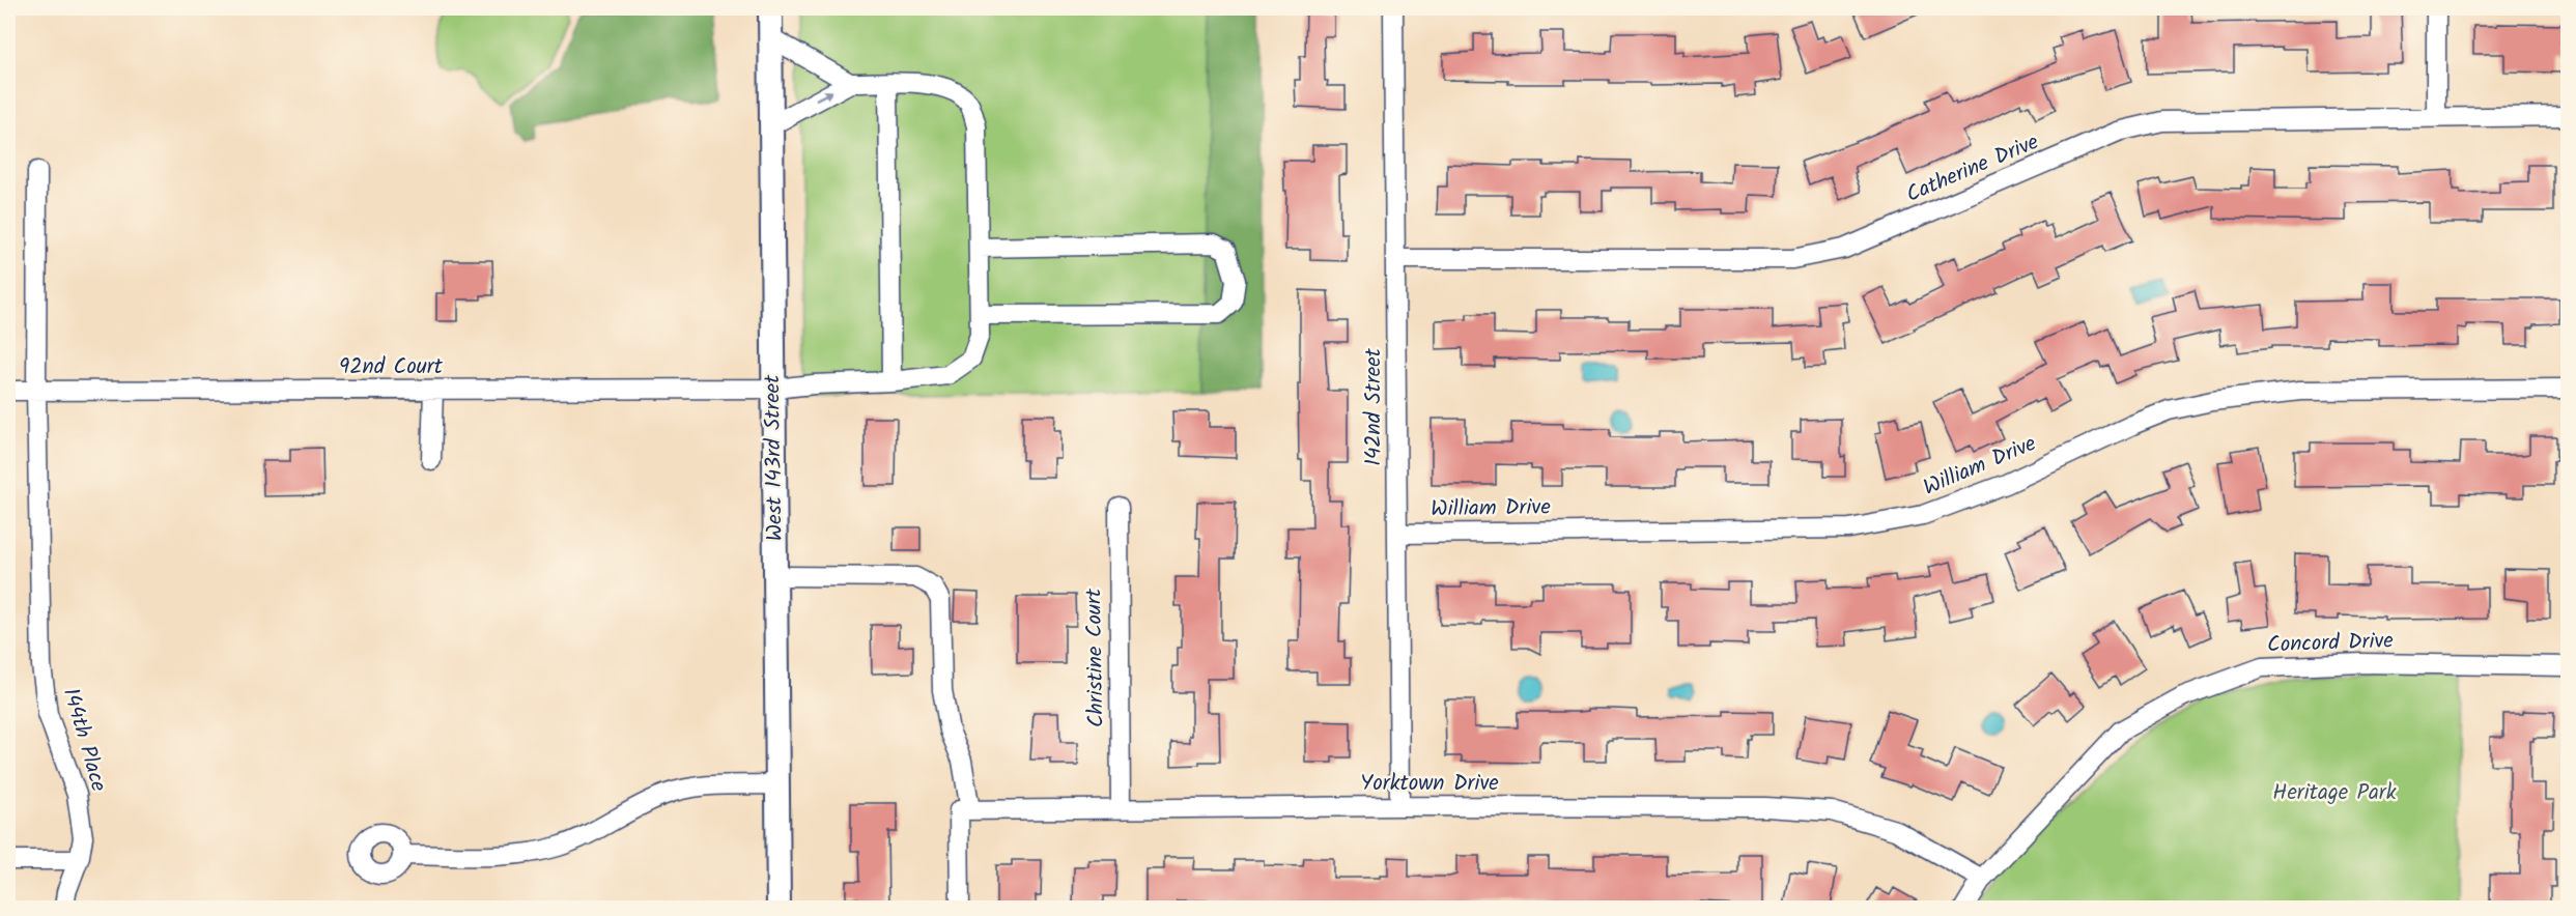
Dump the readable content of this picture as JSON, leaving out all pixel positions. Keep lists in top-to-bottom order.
{
  "streets": {
    "main road": ["West 143rd Street"],
    "street": [
      "Catherine Drive",
      "92nd Court",
      "142nd Street",
      "William Drive",
      "Concord Drive",
      "Christine Court",
      "144th Place",
      "Yorktown Drive"
    ]
  },
  "crossings": [
    ["Catherine Drive", "142nd Street"],
    ["92nd Court", "West 143rd Street"],
    ["92nd Court", "144th Place"],
    ["142nd Street", "William Drive"],
    ["142nd Street", "Yorktown Drive"],
    ["Concord Drive", "Yorktown Drive"],
    ["Christine Court", "Yorktown Drive"]
  ],
  "parks": ["Heritage Park"]
}
